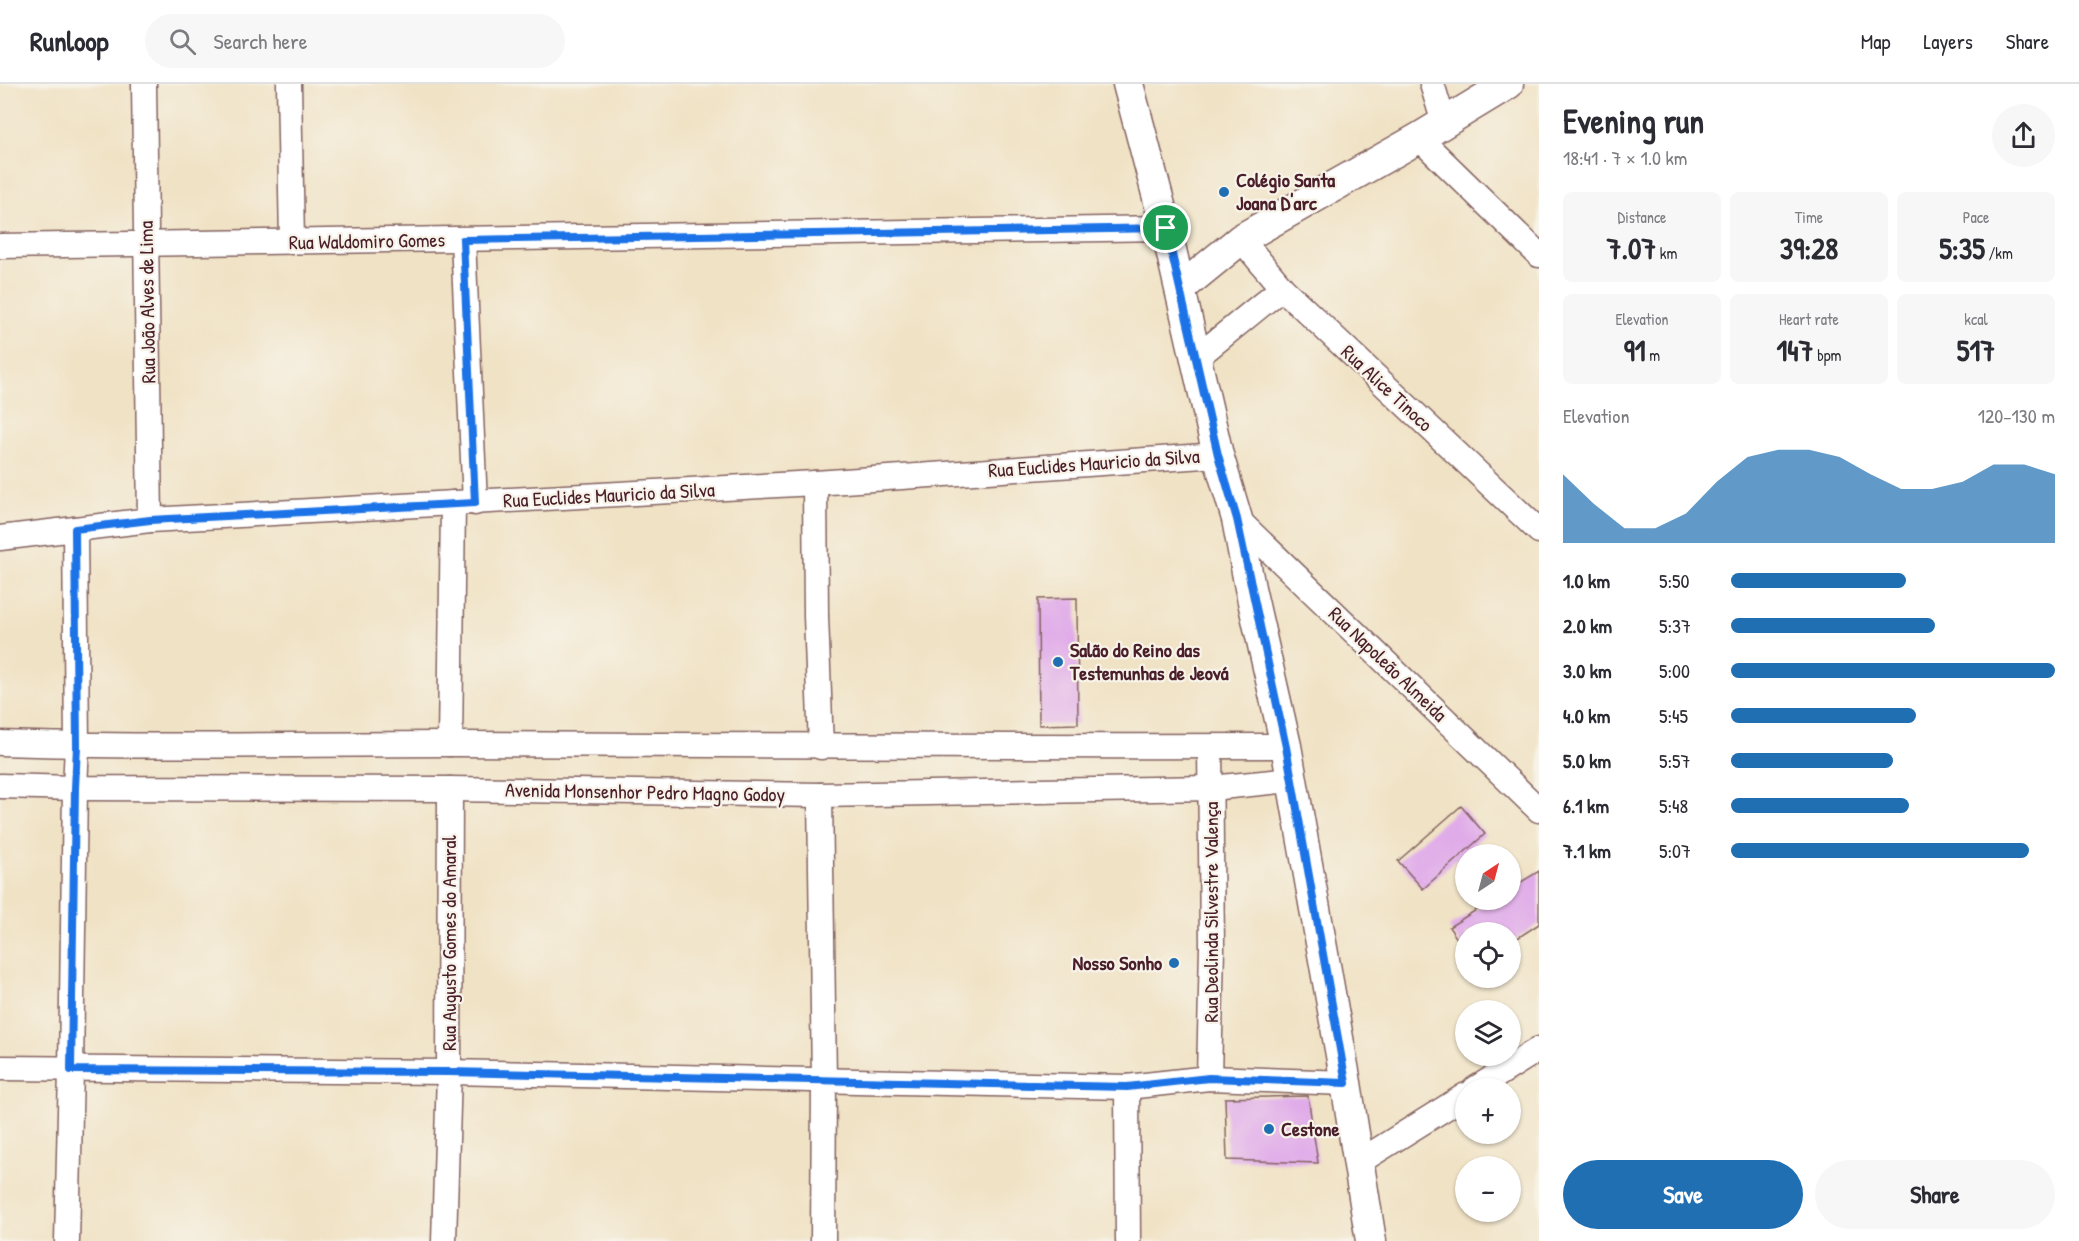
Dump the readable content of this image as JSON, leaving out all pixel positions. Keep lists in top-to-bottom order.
{
  "streets": {
    "street": [
      "Rua Waldomiro Gomes",
      "Rua João Alves de Lima",
      "Rua Alice Tinoco",
      "Rua Euclides Mauricio da Silva",
      "Rua Napoleão Almeida",
      "Avenida Monsenhor Pedro Magno Godoy",
      "Rua Deolinda Silvestre Valença",
      "Rua Augusto Gomes do Amaral"
    ]
  },
  "crossings": [
    ["Rua Waldomiro Gomes", "Rua João Alves de Lima"],
    ["Rua João Alves de Lima", "Rua Euclides Mauricio da Silva"],
    ["Avenida Monsenhor Pedro Magno Godoy", "Rua Deolinda Silvestre Valença"],
    ["Avenida Monsenhor Pedro Magno Godoy", "Rua Augusto Gomes do Amaral"]
  ],
  "places": [
    "Colégio Santa Joana D'arc",
    "Salão do Reino das Testemunhas de Jeová",
    "Nosso Sonho",
    "Cestone"
  ],
  "north": "top right",
  "page": {
    "header": "Runloop",
    "search": "Search here",
    "nav": ["Map", "Layers", "Share"],
    "heading": ["Evening run", "18:41 · 7 × 1.0 km"],
    "stats": [
      ["Distance", "7.07 km"],
      ["Time", "39:28"],
      ["Pace", "5:35 /km"],
      ["Elevation", "91 m"],
      ["Heart rate", "147 bpm"],
      ["kcal", "517"]
    ],
    "chart": ["Elevation", "120–130 m"],
    "list": [
      {
        "name": "1.0 km",
        "note": "5:50"
      },
      {
        "name": "2.0 km",
        "note": "5:37"
      },
      {
        "name": "3.0 km",
        "note": "5:00"
      },
      {
        "name": "4.0 km",
        "note": "5:45"
      },
      {
        "name": "5.0 km",
        "note": "5:57"
      },
      {
        "name": "6.1 km",
        "note": "5:48"
      },
      {
        "name": "7.1 km",
        "note": "5:07"
      }
    ],
    "map_buttons": ["+", "−"],
    "buttons": ["Save", "Share"]
  }
}
